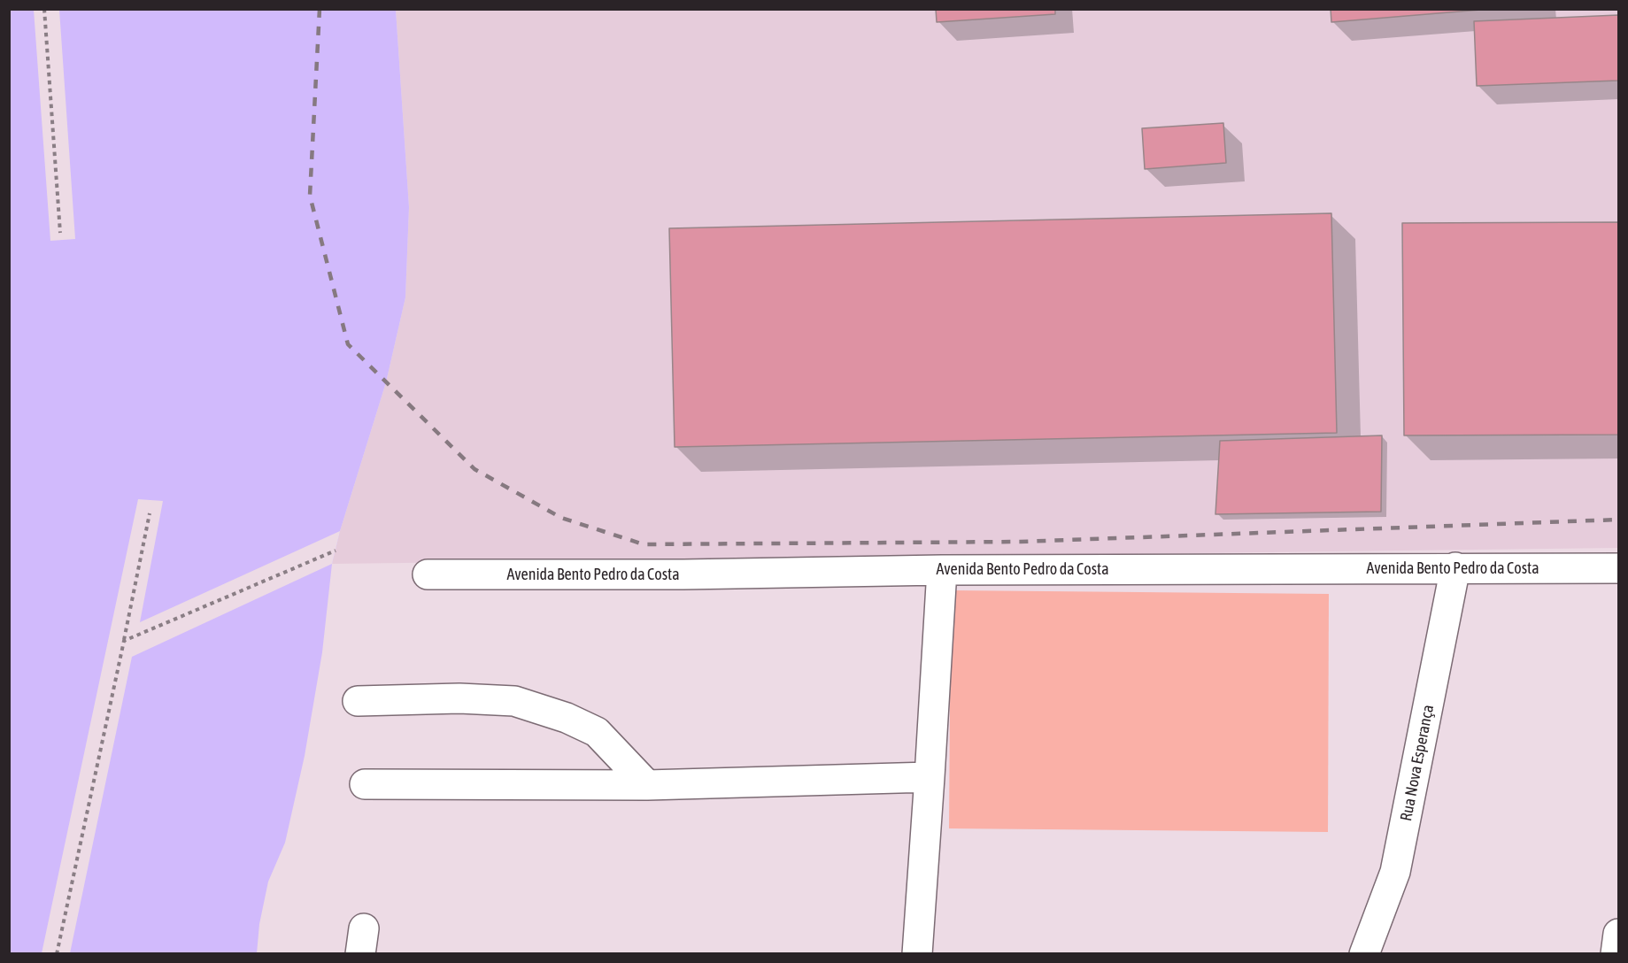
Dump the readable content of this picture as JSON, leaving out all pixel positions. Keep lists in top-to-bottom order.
{
  "streets": {
    "street": ["Avenida Bento Pedro da Costa", "Rua Nova Esperança"]
  },
  "crossings": [
    ["Avenida Bento Pedro da Costa", "Rua Nova Esperança"]
  ]
}
